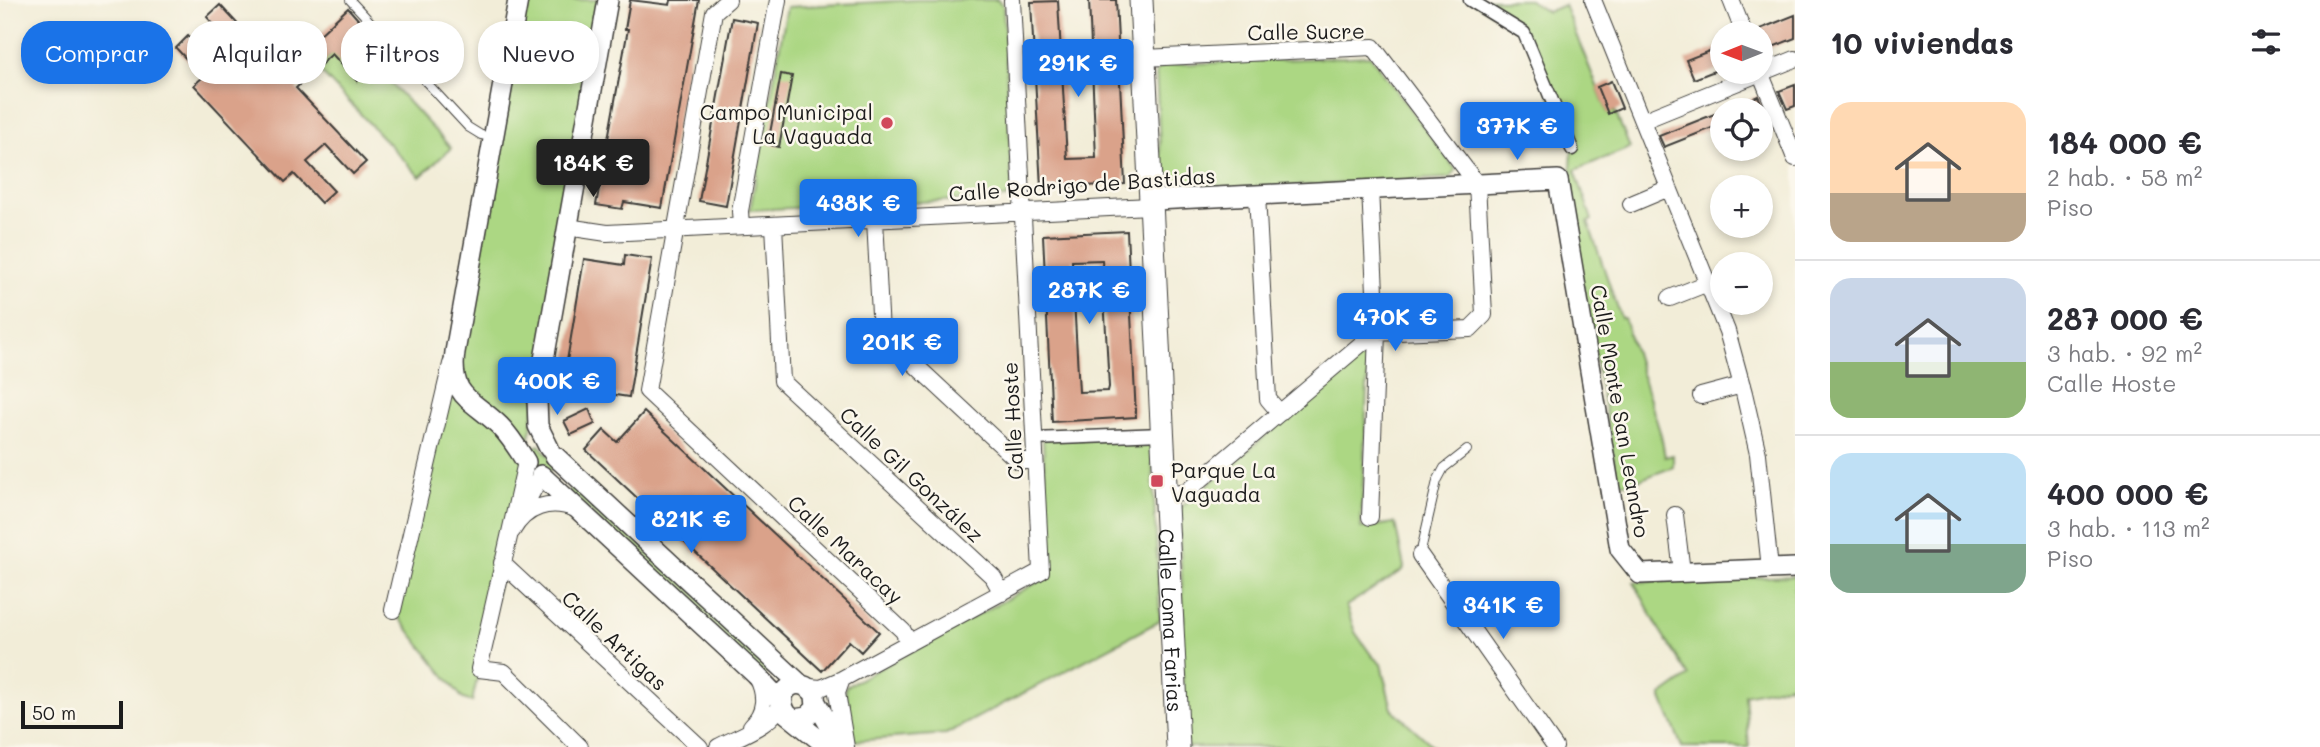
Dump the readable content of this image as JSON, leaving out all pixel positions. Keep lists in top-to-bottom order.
{
  "streets": {
    "main road": ["Calle Loma Farias"],
    "street": [
      "Calle Sucre",
      "Calle Rodrigo de Bastidas",
      "Calle Monte San Leandro",
      "Calle Hoste",
      "Calle Gil González",
      "Calle Maracay",
      "Calle Artigas"
    ]
  },
  "crossings": [
    ["Calle Sucre", "Calle Rodrigo de Bastidas"],
    ["Calle Sucre", "Calle Loma Farias"],
    ["Calle Rodrigo de Bastidas", "Calle Monte San Leandro"],
    ["Calle Rodrigo de Bastidas", "Calle Hoste"],
    ["Calle Rodrigo de Bastidas", "Calle Gil González"],
    ["Calle Rodrigo de Bastidas", "Calle Maracay"],
    ["Calle Rodrigo de Bastidas", "Calle Loma Farias"],
    ["Calle Hoste", "Calle Gil González"],
    ["Calle Hoste", "Calle Maracay"]
  ],
  "places": {
    "other": ["Campo Municipal La Vaguada"],
    "transit": ["Parque La Vaguada"]
  },
  "scale_bar": "50 m",
  "north": "left",
  "page": {
    "heading": "10 viviendas",
    "map_buttons": ["+", "−"],
    "chip": [
      "Comprar",
      "Alquilar",
      "Filtros",
      "Nuevo"
    ],
    "price": [
      "291K €",
      "377K €",
      "184K €",
      "438K €",
      "287K €",
      "470K €",
      "201K €",
      "400K €",
      "821K €",
      "341K €"
    ],
    "list": [
      {
        "name": "184 000 €",
        "note": "2 hab. · 58 m² · Piso"
      },
      {
        "name": "287 000 €",
        "note": "3 hab. · 92 m² · Calle Hoste"
      },
      {
        "name": "400 000 €",
        "note": "3 hab. · 113 m² · Piso"
      }
    ],
    "scale": "50 m"
  }
}
